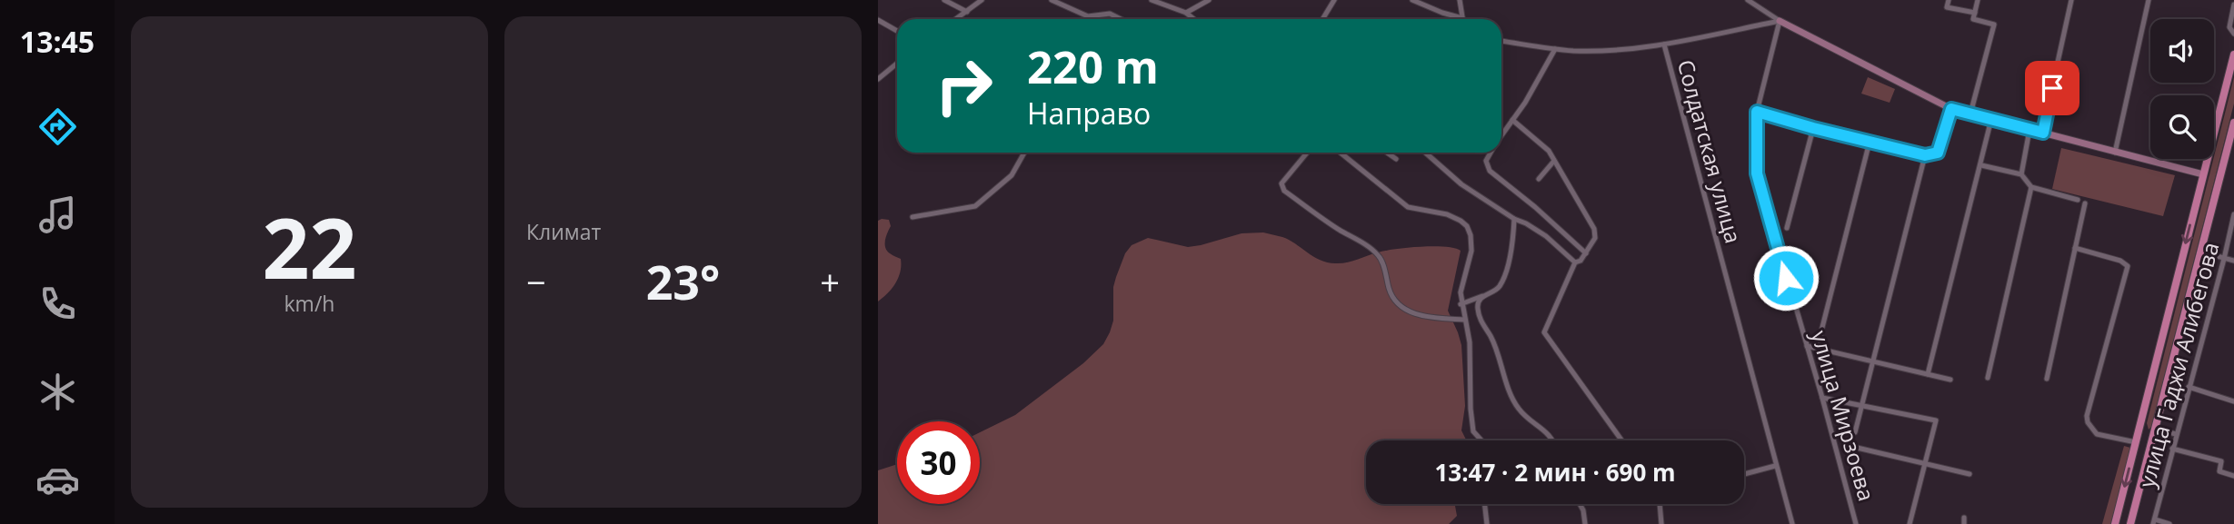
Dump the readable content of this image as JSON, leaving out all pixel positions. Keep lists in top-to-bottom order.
{
  "streets": {
    "street": ["Солдатская улица", "улица Гаджи Алибегова", "улица Мирзоева"]
  },
  "page": {
    "tabs": "13:45",
    "tile": [
      ["22", "km/h"],
      "Климат"
    ],
    "turn": ["220 m", "Направо"],
    "heat": ["−", "23°", "+"],
    "limit": "30",
    "trip": "13:47 · 2 мин · 690 m"
  }
}
